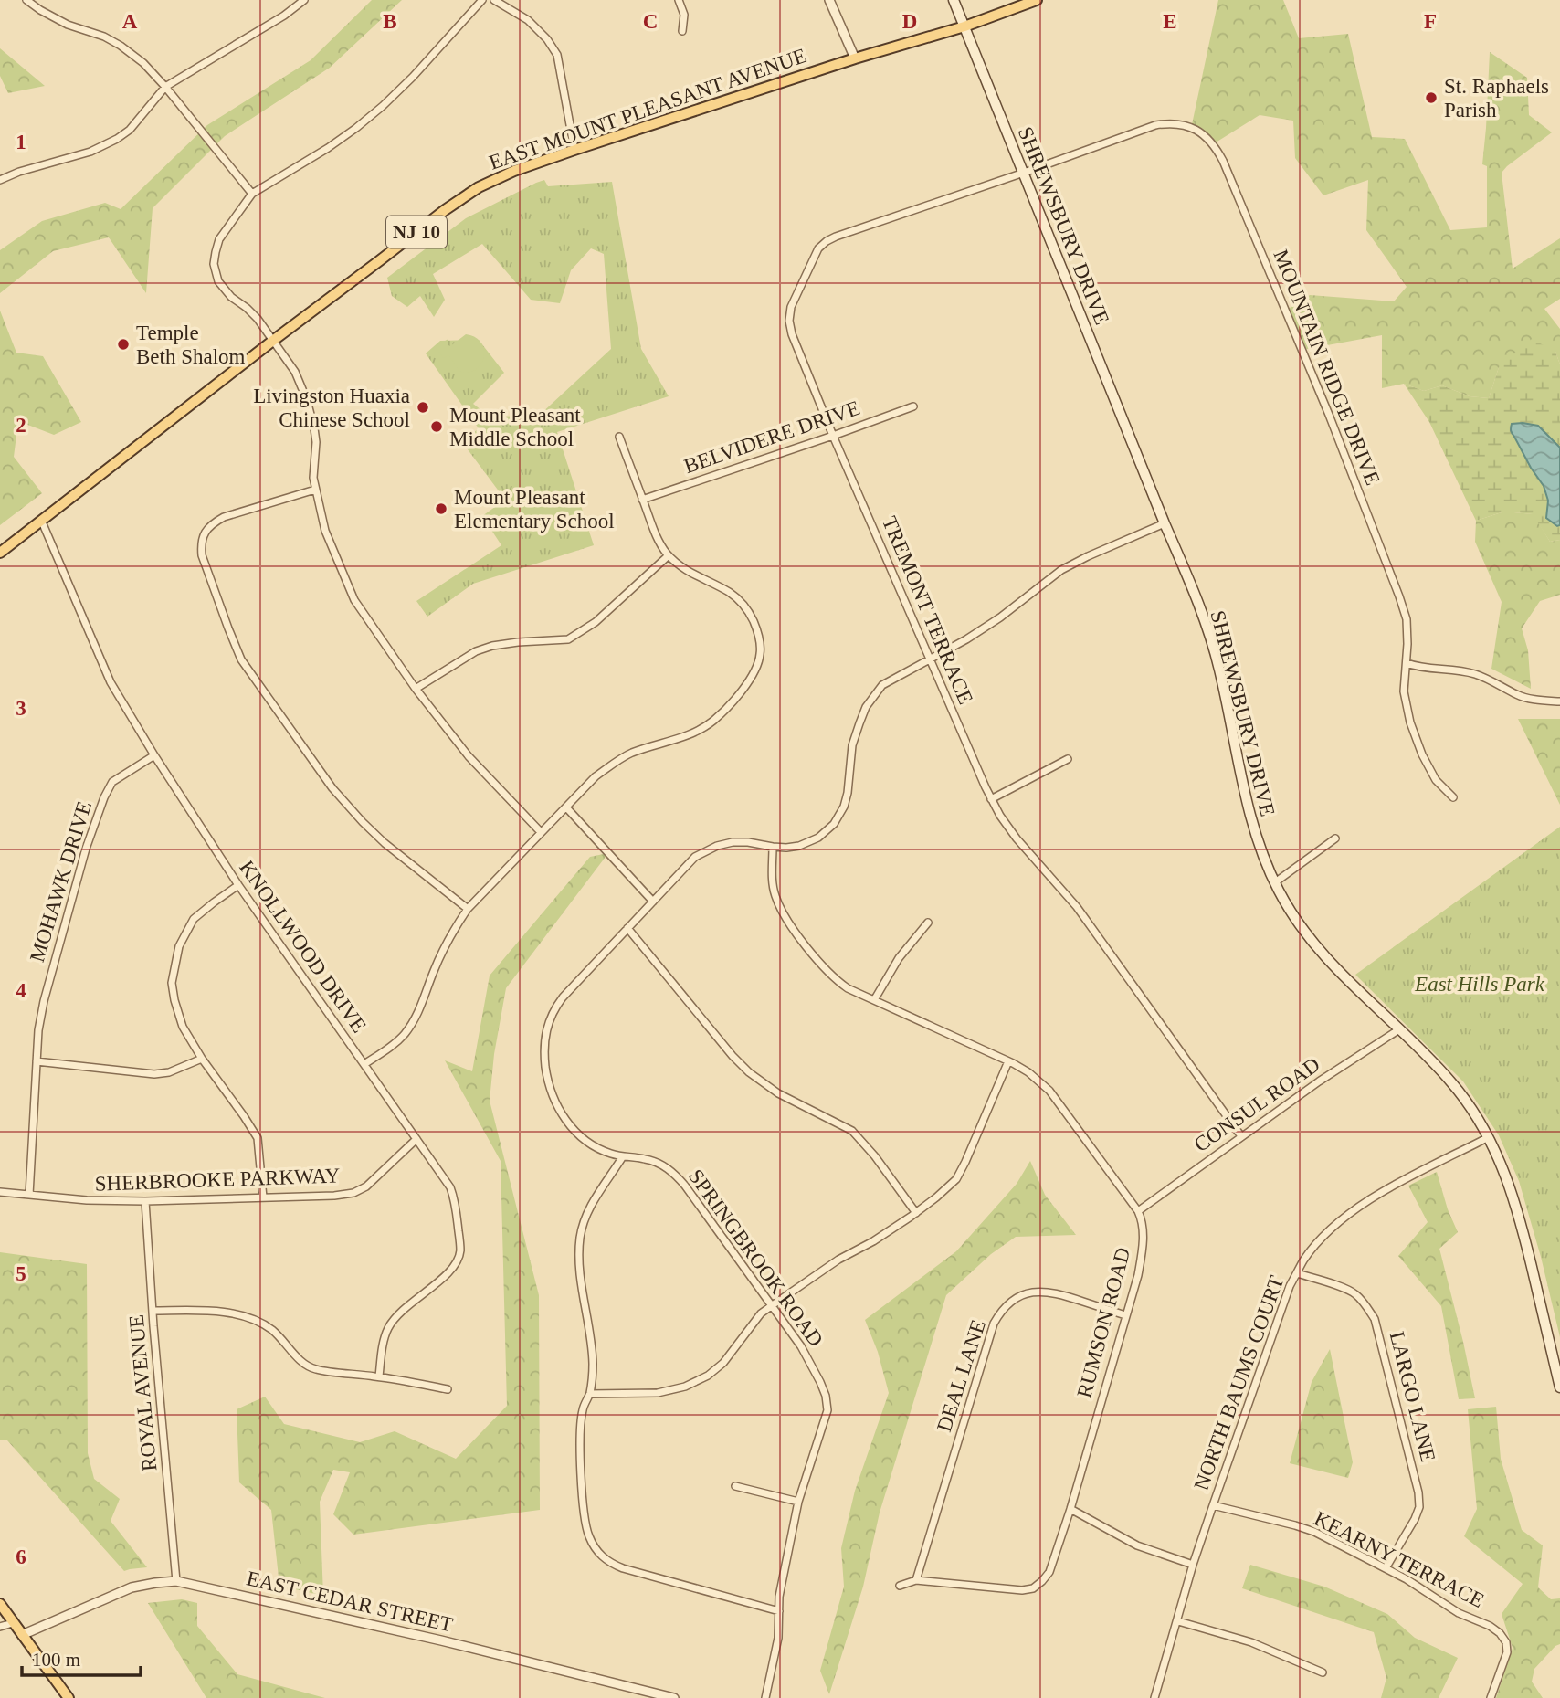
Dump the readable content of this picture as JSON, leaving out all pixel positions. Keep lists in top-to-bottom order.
{
  "streets": {
    "main road": ["EAST MOUNT PLEASANT AVENUE", "SHREWSBURY DRIVE", "NJ 10"],
    "street": [
      "MOUNTAIN RIDGE DRIVE",
      "BELVIDERE DRIVE",
      "TREMONT TERRACE",
      "MOHAWK DRIVE",
      "KNOLLWOOD DRIVE",
      "CONSUL ROAD",
      "SHERBROOKE PARKWAY",
      "SPRINGBROOK ROAD",
      "RUMSON ROAD",
      "DEAL LANE",
      "NORTH BAUMS COURT",
      "ROYAL AVENUE",
      "LARGO LANE",
      "KEARNY TERRACE",
      "EAST CEDAR STREET"
    ]
  },
  "crossings": [
    ["EAST MOUNT PLEASANT AVENUE", "SHREWSBURY DRIVE"],
    ["EAST MOUNT PLEASANT AVENUE", "KNOLLWOOD DRIVE"],
    ["SHREWSBURY DRIVE", "MOUNTAIN RIDGE DRIVE"],
    ["SHREWSBURY DRIVE", "TREMONT TERRACE"],
    ["SHREWSBURY DRIVE", "CONSUL ROAD"],
    ["SHREWSBURY DRIVE", "SPRINGBROOK ROAD"],
    ["SHREWSBURY DRIVE", "NORTH BAUMS COURT"],
    ["MOUNTAIN RIDGE DRIVE", "TREMONT TERRACE"],
    ["BELVIDERE DRIVE", "TREMONT TERRACE"],
    ["TREMONT TERRACE", "CONSUL ROAD"],
    ["TREMONT TERRACE", "SPRINGBROOK ROAD"],
    ["MOHAWK DRIVE", "KNOLLWOOD DRIVE"],
    ["MOHAWK DRIVE", "SHERBROOKE PARKWAY"],
    ["KNOLLWOOD DRIVE", "SHERBROOKE PARKWAY"],
    ["CONSUL ROAD", "RUMSON ROAD"],
    ["SHERBROOKE PARKWAY", "ROYAL AVENUE"],
    ["SPRINGBROOK ROAD", "RUMSON ROAD"],
    ["RUMSON ROAD", "DEAL LANE"],
    ["NORTH BAUMS COURT", "LARGO LANE"],
    ["NORTH BAUMS COURT", "KEARNY TERRACE"],
    ["ROYAL AVENUE", "EAST CEDAR STREET"],
    ["LARGO LANE", "KEARNY TERRACE"]
  ],
  "parks": ["East Hills Park"],
  "places": [
    "St. Raphaels Parish",
    "Temple Beth Shalom",
    "Livingston Huaxia Chinese School",
    "Mount Pleasant Middle School",
    "Mount Pleasant Elementary School"
  ],
  "scale_bar": "100 m",
  "grid": {
    "columns": [
      "A",
      "B",
      "C",
      "D",
      "E",
      "F"
    ],
    "rows": [
      "1",
      "2",
      "3",
      "4",
      "5",
      "6"
    ]
  }
}
